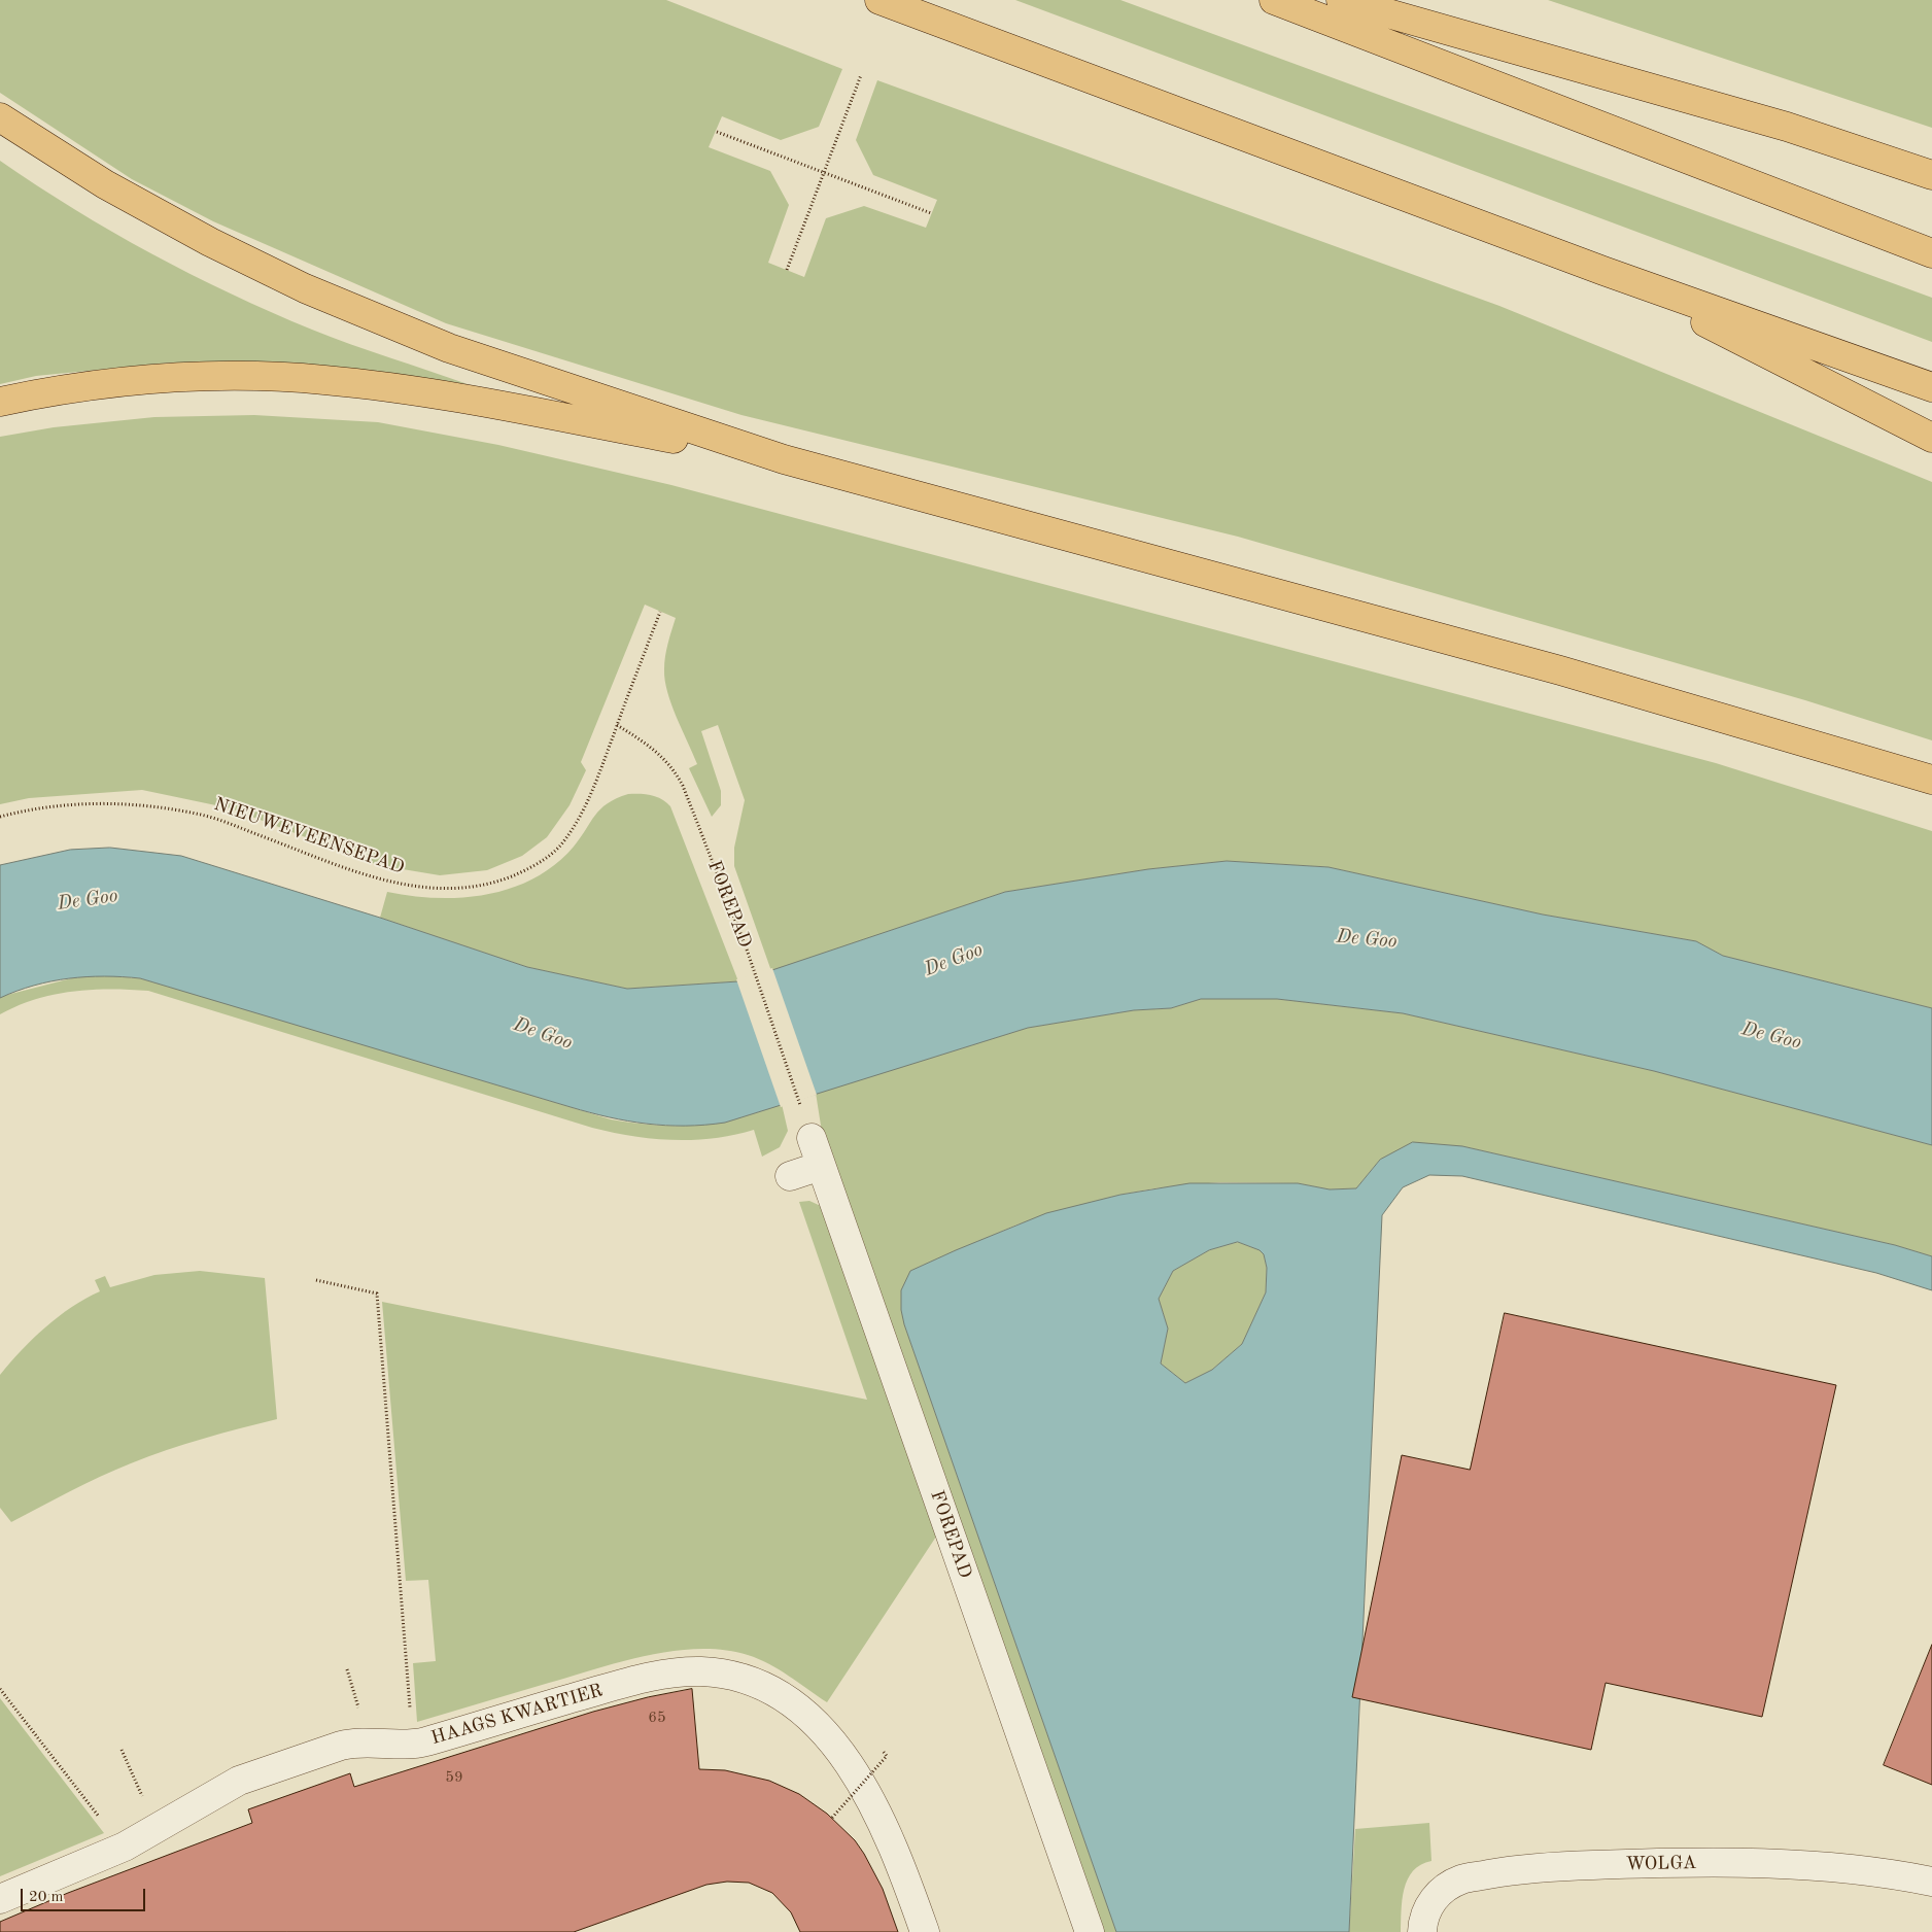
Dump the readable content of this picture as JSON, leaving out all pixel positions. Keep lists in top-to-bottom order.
{
  "streets": {
    "street": ["FOREPAD", "HAAGS KWARTIER", "WOLGA"],
    "path": ["NIEUWEVEENSEPAD"]
  },
  "crossings": [
    ["NIEUWEVEENSEPAD", "FOREPAD"]
  ],
  "water": ["De Goo"],
  "house_numbers": ["65", "59"],
  "scale_bar": "20 m"
}
